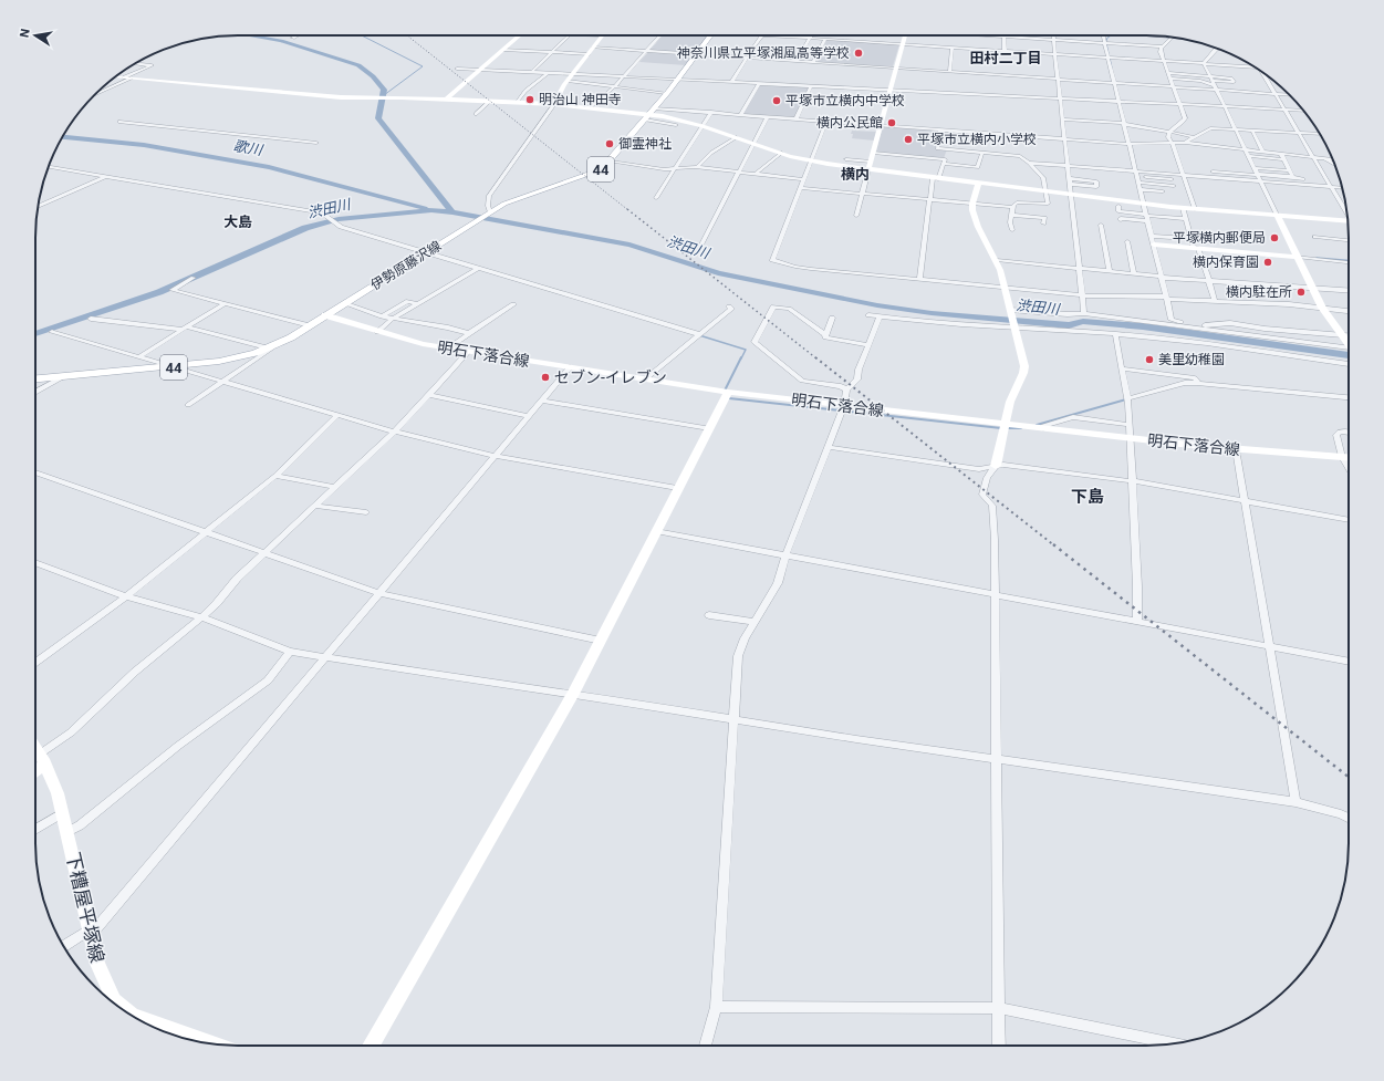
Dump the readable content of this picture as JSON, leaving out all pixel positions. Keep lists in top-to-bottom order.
{
  "streets": {
    "main road": ["44", "伊勢原藤沢線"],
    "street": ["明石下落合線", "下糟屋平塚線"]
  },
  "crossings": [
    ["伊勢原藤沢線", "明石下落合線"]
  ],
  "districts": [
    "田村二丁目",
    "横内",
    "大島",
    "下島"
  ],
  "water": ["歌川", "渋田川"],
  "places": [
    "神奈川県立平塚湘風高等学校",
    "明治山 神田寺",
    "平塚市立横内中学校",
    "横内公民館",
    "平塚市立横内小学校",
    "御霊神社",
    "平塚横内郵便局",
    "横内保育園",
    "横内駐在所",
    "美里幼稚園",
    "セブン-イレブン"
  ],
  "north": "left"
}
